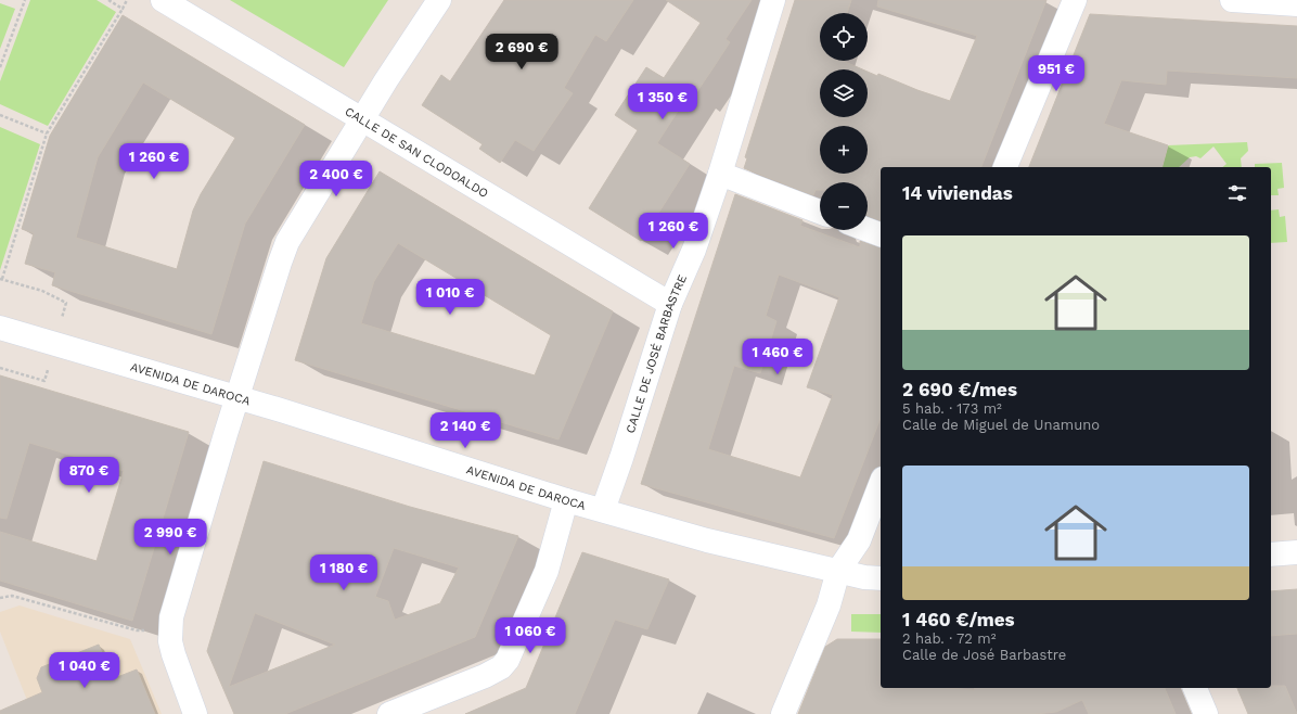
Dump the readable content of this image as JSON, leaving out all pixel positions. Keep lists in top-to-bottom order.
{
  "streets": {
    "street": ["CALLE DE SAN CLODOALDO", "CALLE DE JOSÉ BARBASTRE", "AVENIDA DE DAROCA"]
  },
  "crossings": [
    ["CALLE DE SAN CLODOALDO", "CALLE DE JOSÉ BARBASTRE"],
    ["CALLE DE JOSÉ BARBASTRE", "AVENIDA DE DAROCA"]
  ],
  "page": {
    "map_buttons": ["+", "−"],
    "price": [
      "2 690 €",
      "951 €",
      "1 350 €",
      "1 260 €",
      "2 400 €",
      "1 260 €",
      "1 010 €",
      "1 460 €",
      "2 140 €",
      "870 €",
      "2 990 €",
      "1 180 €",
      "1 060 €",
      "1 040 €"
    ],
    "heading": "14 viviendas",
    "list": [
      {
        "name": "2 690 €/mes",
        "note": "5 hab. · 173 m² · Calle de Miguel de Unamuno"
      },
      {
        "name": "1 460 €/mes",
        "note": "2 hab. · 72 m² · Calle de José Barbastre"
      }
    ]
  }
}
